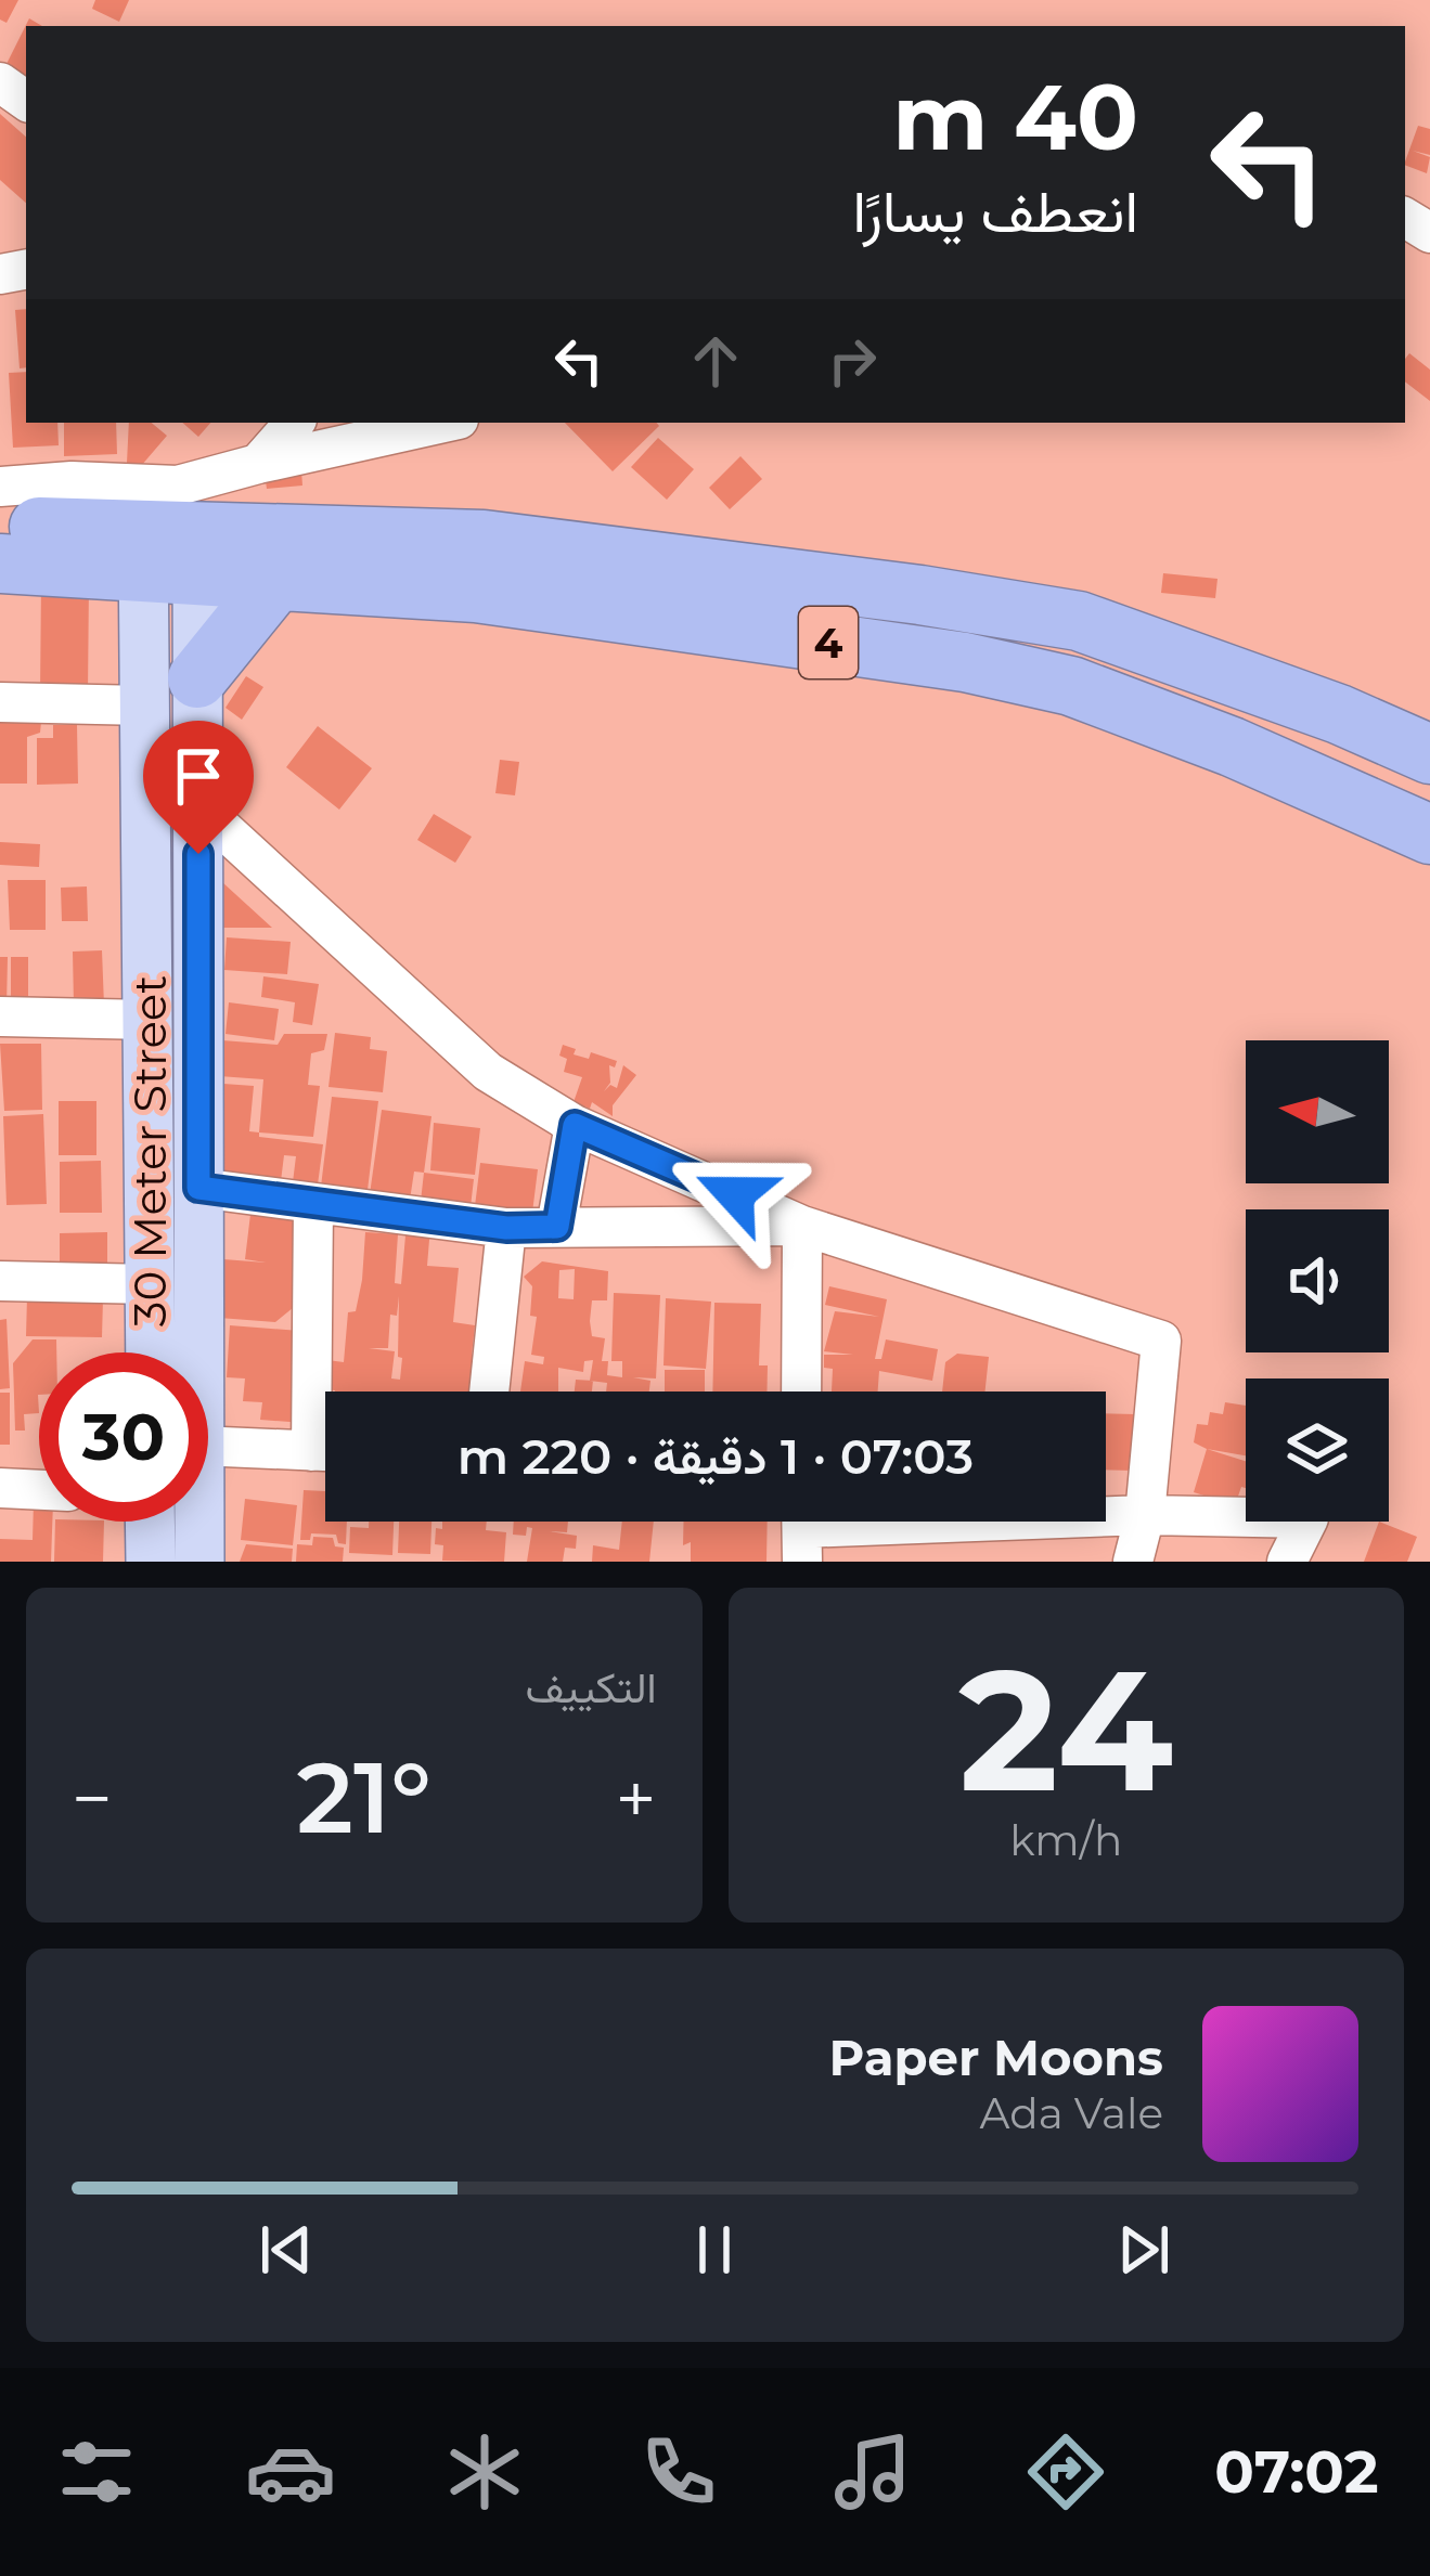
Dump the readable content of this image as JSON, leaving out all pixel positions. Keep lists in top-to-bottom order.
{
  "streets": {
    "highway": ["4"],
    "main road": ["30 Meter Street"]
  },
  "crossings": [
    ["4", "30 Meter Street"]
  ],
  "north": "left",
  "page": {
    "turn": ["40 m", "انعطف يسارًا"],
    "limit": "30",
    "trip": "07:03 · 1 دقيقة · 220 m",
    "tile": [
      ["24", "km/h"],
      "التكييف"
    ],
    "heat": ["−", "21°", "+"],
    "song": ["Paper Moons", "Ada Vale"],
    "tabs": "07:02"
  }
}
